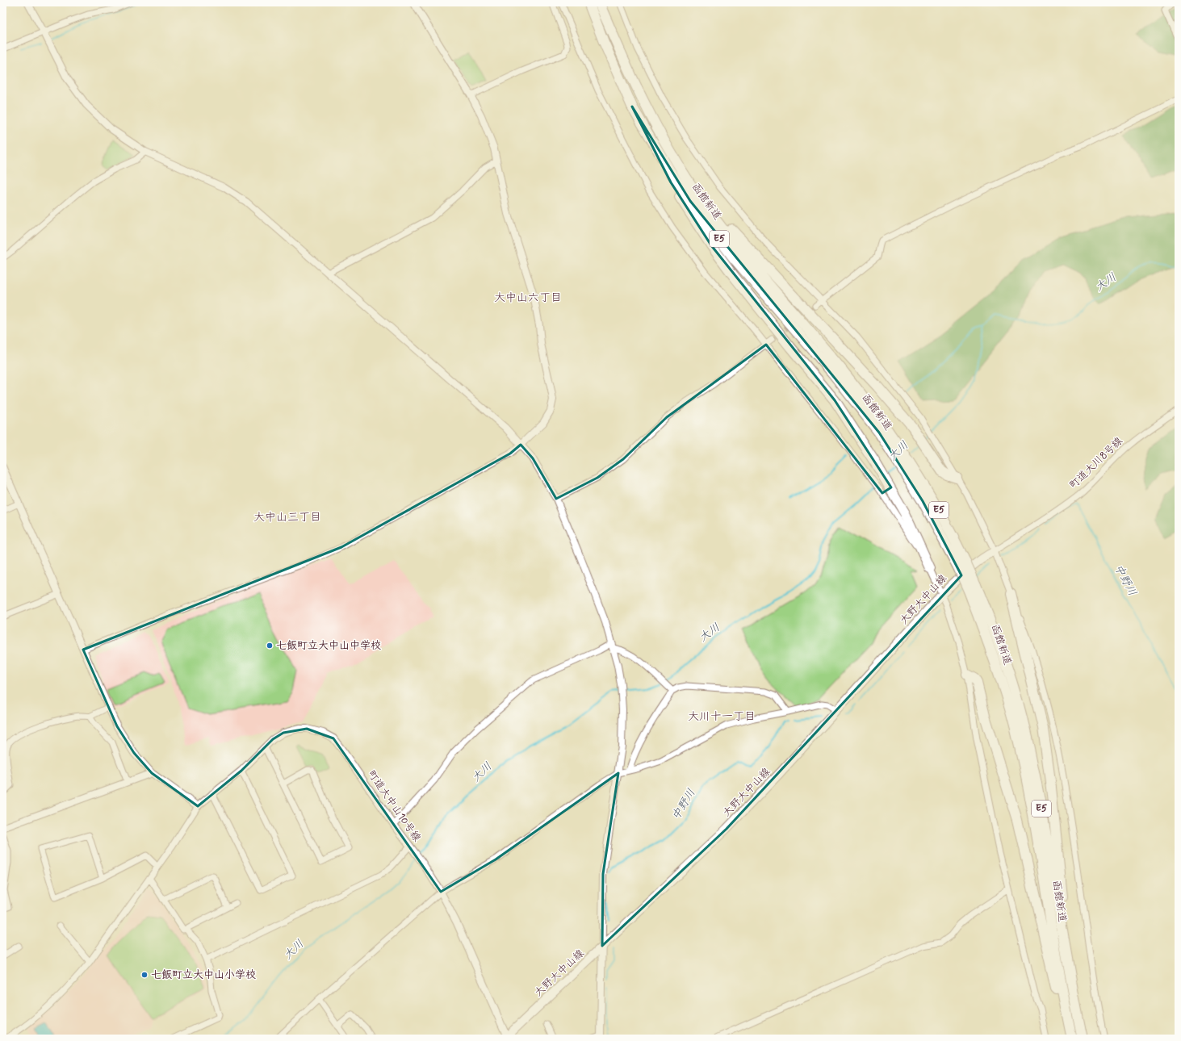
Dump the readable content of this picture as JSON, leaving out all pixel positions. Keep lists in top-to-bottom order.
{
  "streets": {
    "highway": ["函館新道", "E5"],
    "main road": ["大野大中山線"],
    "street": ["町道大川8号線", "町道大中山10号線"]
  },
  "crossings": [
    ["町道大川8号線", "大野大中山線"],
    ["大野大中山線", "町道大中山10号線"]
  ],
  "districts": ["大中山六丁目", "大中山三丁目", "大川十一丁目"],
  "water": ["大川", "中野川"],
  "places": ["七飯町立大中山中学校", "七飯町立大中山小学校"]
}
